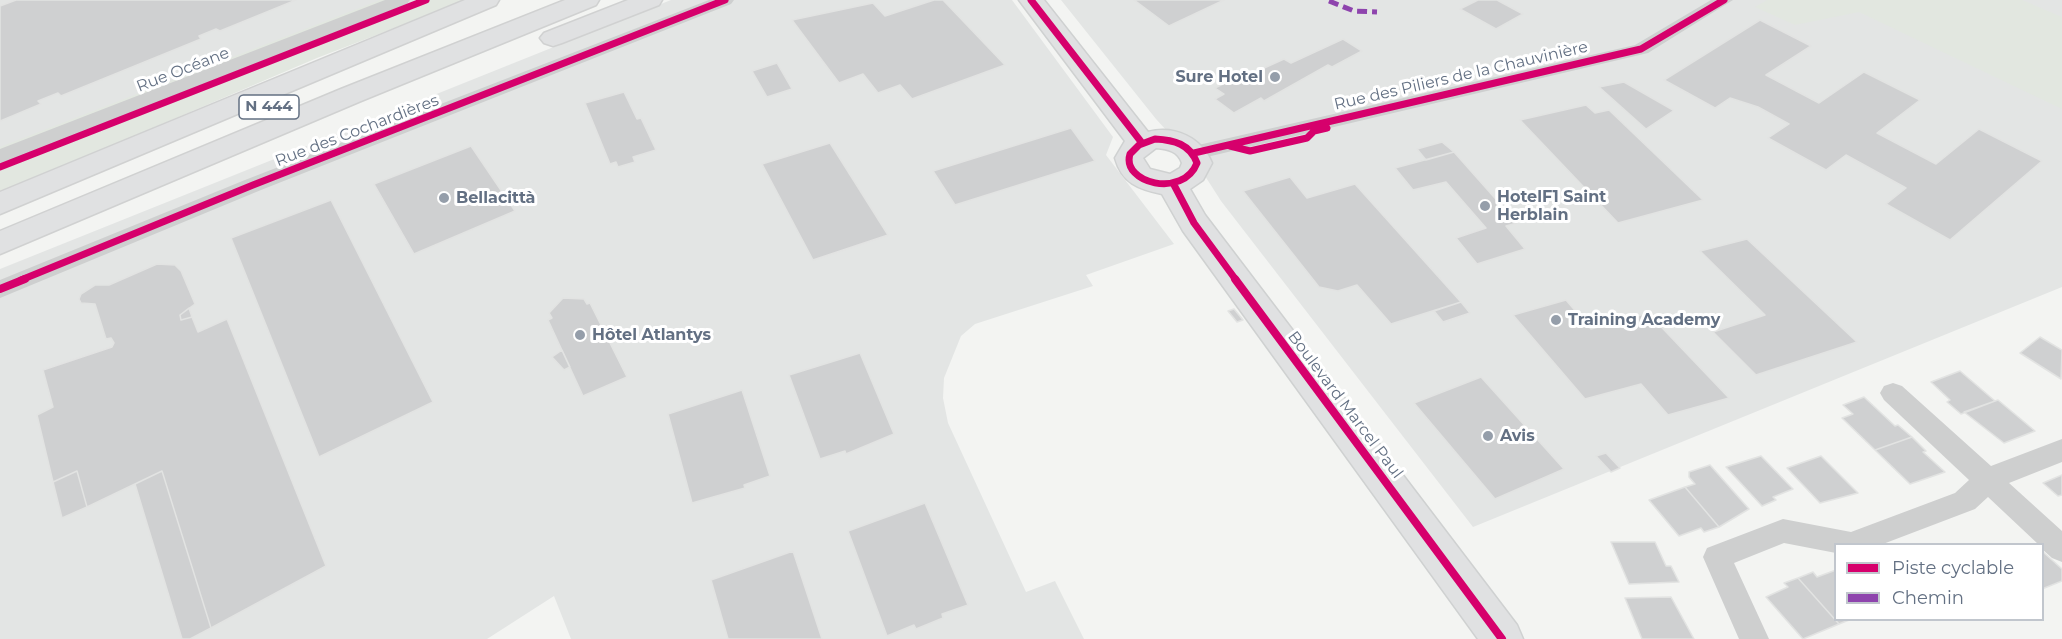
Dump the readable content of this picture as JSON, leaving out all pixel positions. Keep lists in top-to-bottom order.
{
  "streets": {
    "main road": ["N 444", "Boulevard Marcel Paul"],
    "street": ["Rue Océane", "Rue des Piliers de la Chauvinière", "Rue des Cochardières"]
  },
  "crossings": [
    ["Rue des Piliers de la Chauvinière", "Boulevard Marcel Paul"]
  ],
  "places": [
    "Sure Hotel",
    "Bellacittà",
    "HotelF1 Saint Herblain",
    "Training Academy",
    "Hôtel Atlantys",
    "Avis"
  ],
  "legend": ["Piste cyclable", "Chemin"]
}
